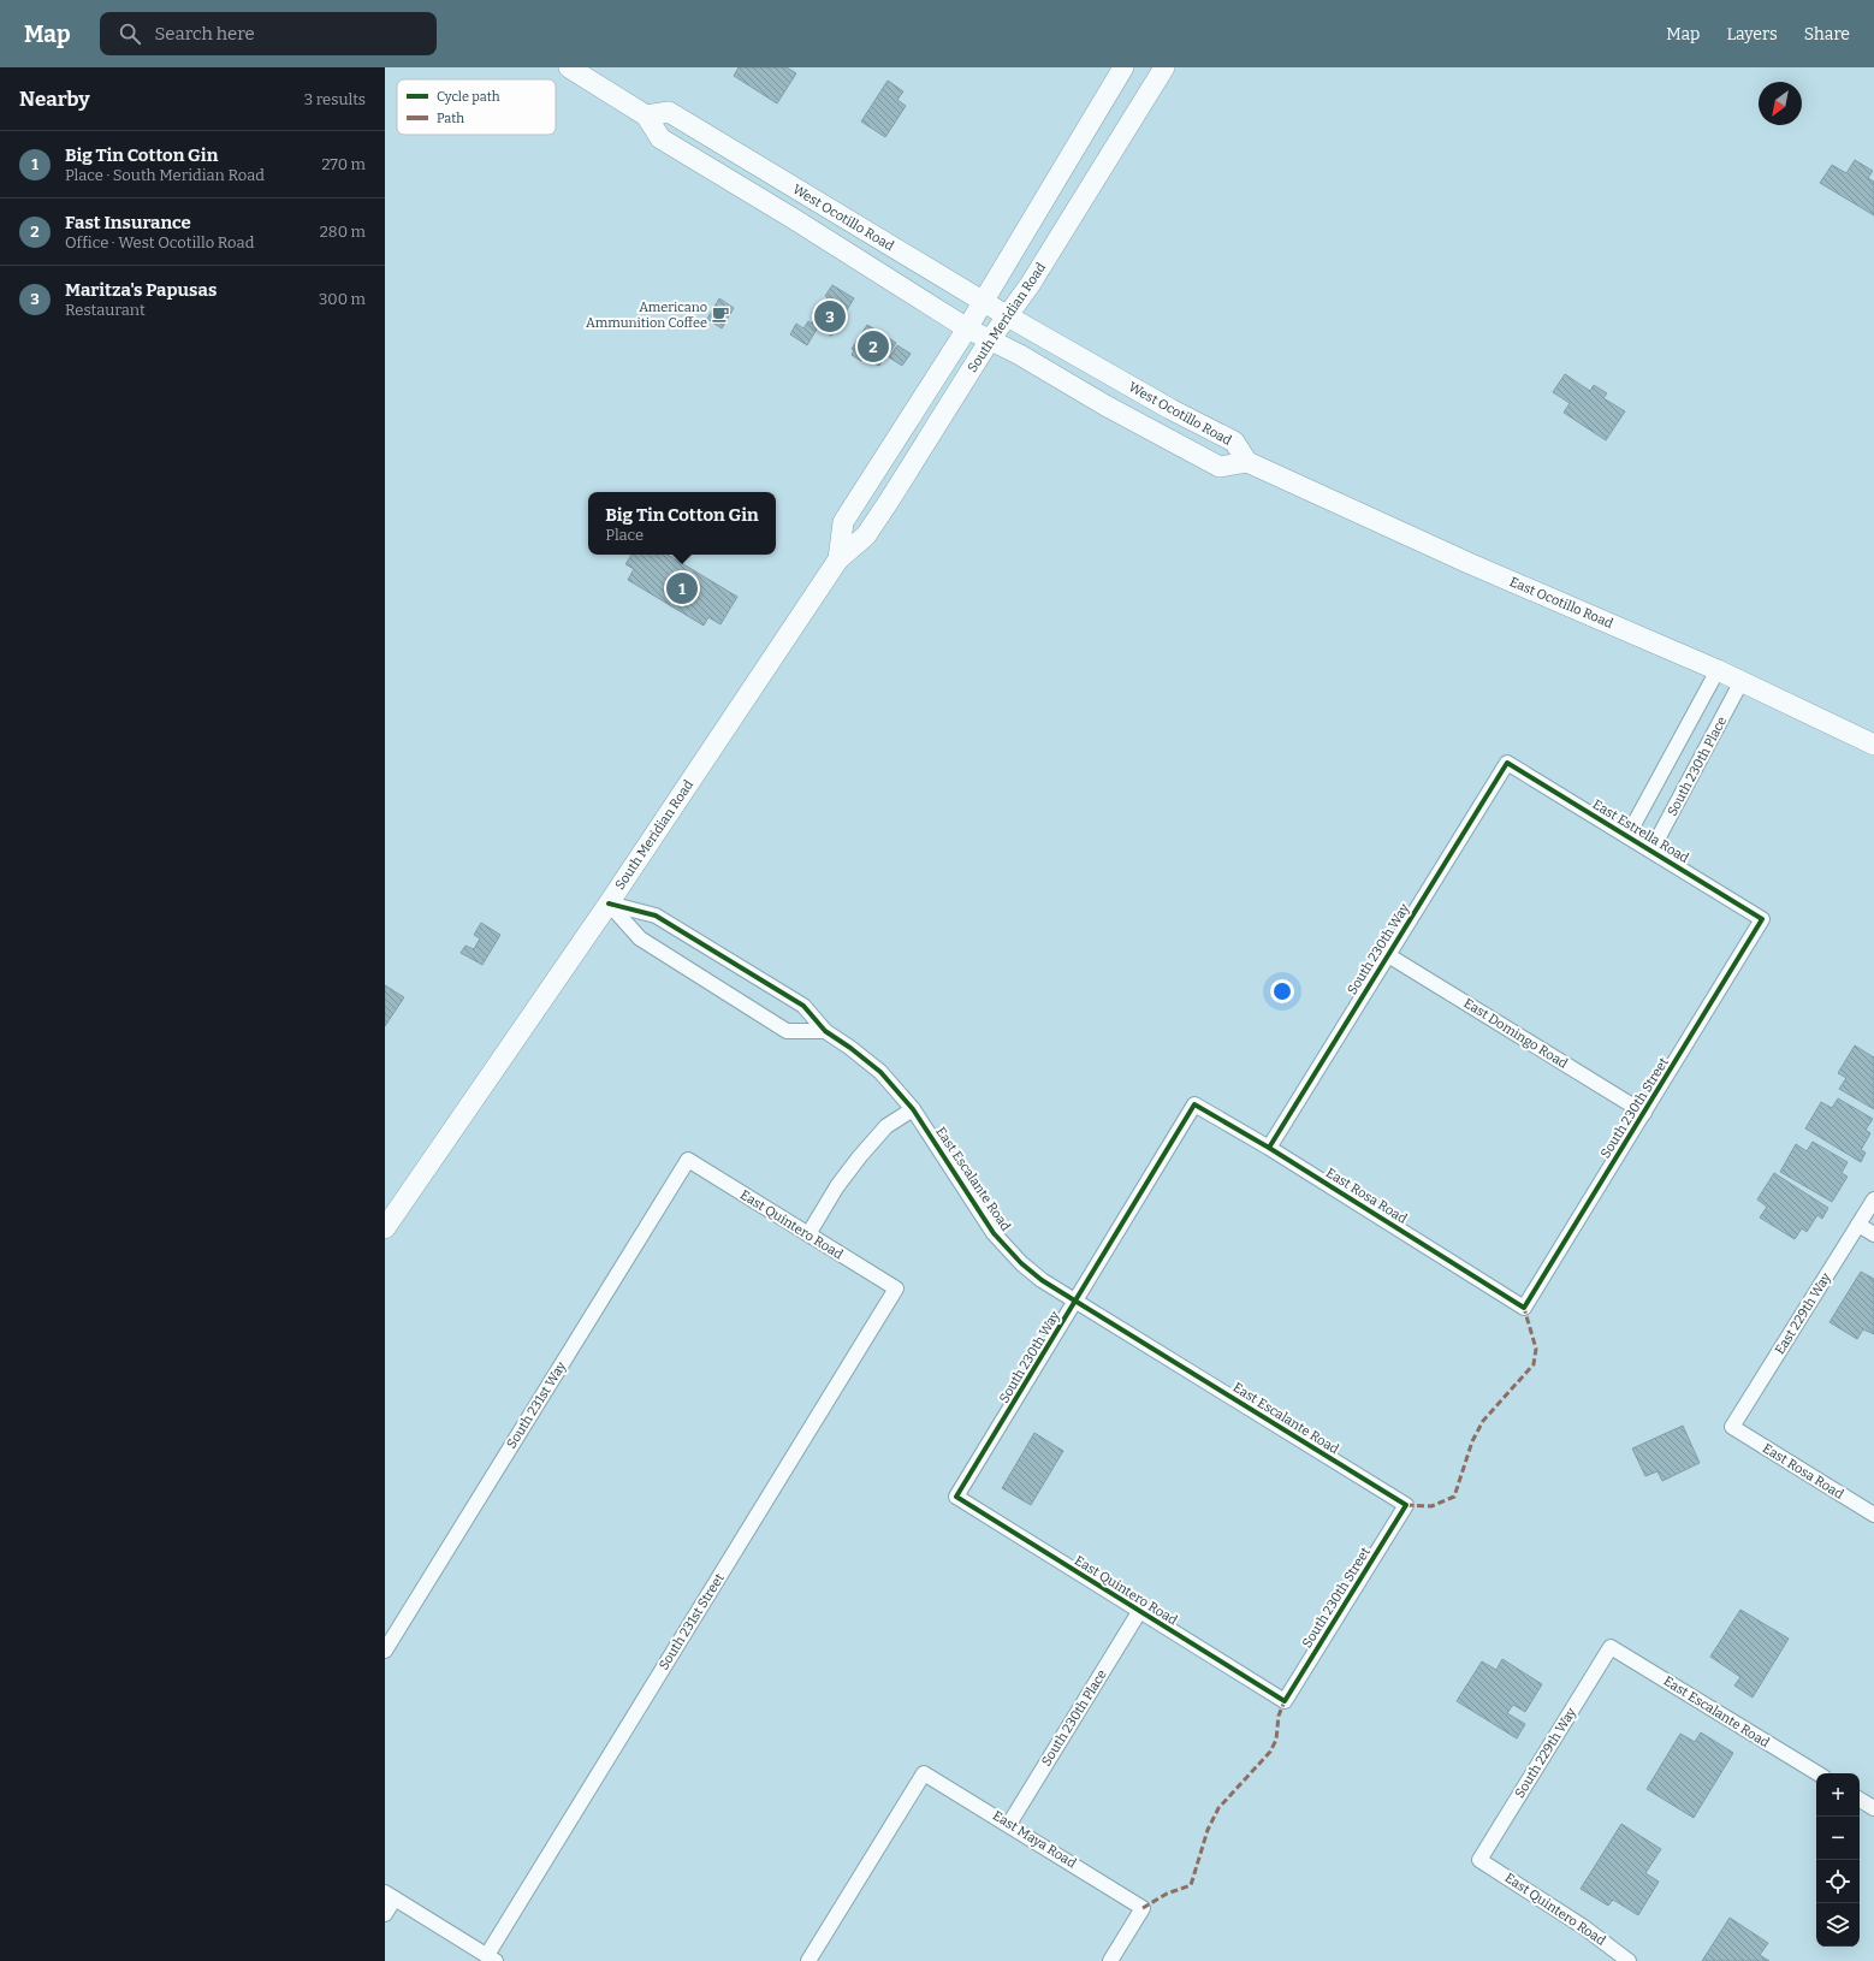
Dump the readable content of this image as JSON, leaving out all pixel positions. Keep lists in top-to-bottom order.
{
  "streets": {
    "main road": ["West Ocotillo Road", "South Meridian Road", "East Ocotillo Road"],
    "street": [
      "South 230th Place",
      "East Estrella Road",
      "South 230th Way",
      "East Domingo Road",
      "South 230th Street",
      "East Escalante Road",
      "East Rosa Road",
      "East Quintero Road",
      "East 229th Way",
      "South 231st Way",
      "South 231st Street",
      "South 229th Way",
      "East Maya Road"
    ]
  },
  "crossings": [
    ["West Ocotillo Road", "South Meridian Road"],
    ["West Ocotillo Road", "East Ocotillo Road"],
    ["South Meridian Road", "East Escalante Road"],
    ["East Ocotillo Road", "South 230th Place"],
    ["South 230th Place", "East Estrella Road"],
    ["South 230th Place", "East Quintero Road"],
    ["South 230th Place", "East Maya Road"],
    ["East Estrella Road", "South 230th Way"],
    ["East Estrella Road", "South 230th Street"],
    ["South 230th Way", "East Domingo Road"],
    ["South 230th Way", "East Escalante Road"],
    ["South 230th Way", "East Rosa Road"],
    ["South 230th Way", "East Quintero Road"],
    ["East Domingo Road", "South 230th Street"],
    ["South 230th Street", "East Escalante Road"],
    ["South 230th Street", "East Rosa Road"],
    ["South 230th Street", "East Quintero Road"],
    ["East Escalante Road", "South 229th Way"],
    ["East Rosa Road", "East 229th Way"],
    ["East Quintero Road", "South 231st Way"],
    ["East Quintero Road", "South 231st Street"],
    ["East Quintero Road", "South 229th Way"]
  ],
  "places": {
    "cafe": ["Americano Ammunition Coffee"]
  },
  "legend": ["Cycle path", "Path"],
  "north": "bottom left",
  "page": {
    "header": "Map",
    "search": "Search here",
    "nav": ["Map", "Layers", "Share"],
    "heading": ["Nearby", "3 results"],
    "list": [
      {
        "mark": "1",
        "name": "Big Tin Cotton Gin",
        "note": "Place · South Meridian Road",
        "value": "270 m"
      },
      {
        "mark": "2",
        "name": "Fast Insurance",
        "note": "Office · West Ocotillo Road",
        "value": "280 m"
      },
      {
        "mark": "3",
        "name": "Maritza's Papusas",
        "note": "Restaurant",
        "value": "300 m"
      }
    ],
    "pins": ["3", "2", "1"],
    "popup": ["Big Tin Cotton Gin", "Place"],
    "map_buttons": ["+", "−"]
  }
}
